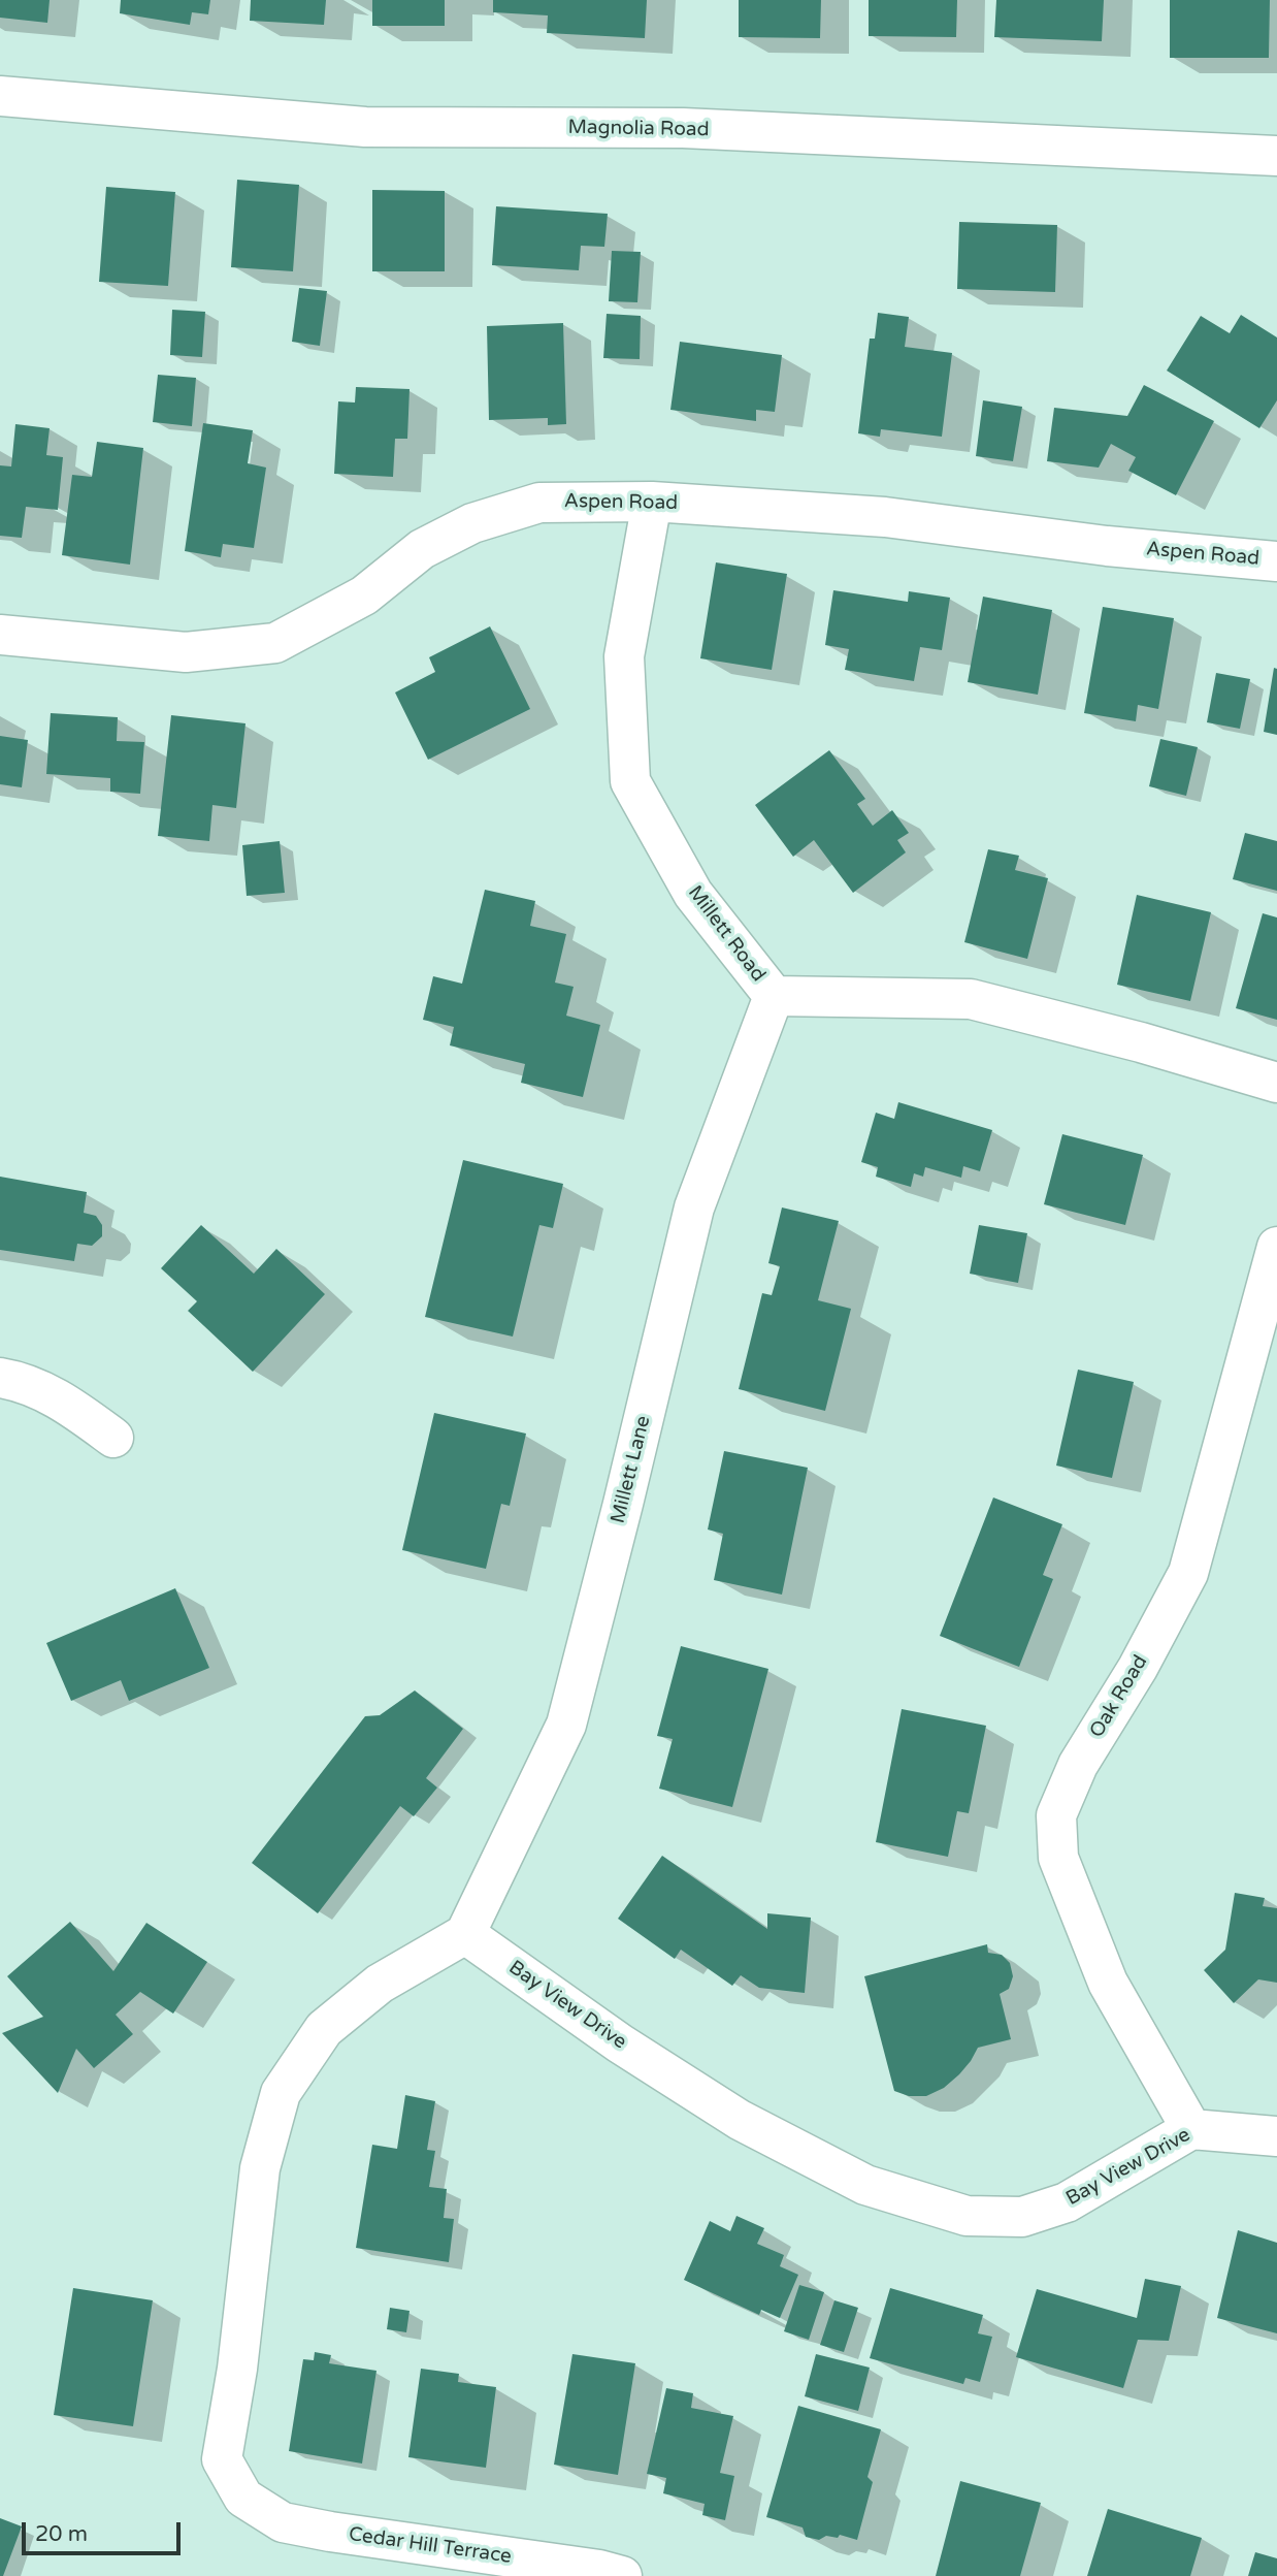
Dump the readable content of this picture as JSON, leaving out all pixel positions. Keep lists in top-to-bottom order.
{
  "streets": {
    "street": [
      "Magnolia Road",
      "Aspen Road",
      "Millett Road",
      "Millett Lane",
      "Oak Road",
      "Bay View Drive",
      "Cedar Hill Terrace"
    ]
  },
  "crossings": [
    ["Aspen Road", "Millett Road"],
    ["Millett Road", "Millett Lane"],
    ["Millett Lane", "Bay View Drive"],
    ["Millett Lane", "Cedar Hill Terrace"],
    ["Oak Road", "Bay View Drive"],
    ["Bay View Drive", "Cedar Hill Terrace"]
  ],
  "scale_bar": "20 m"
}
